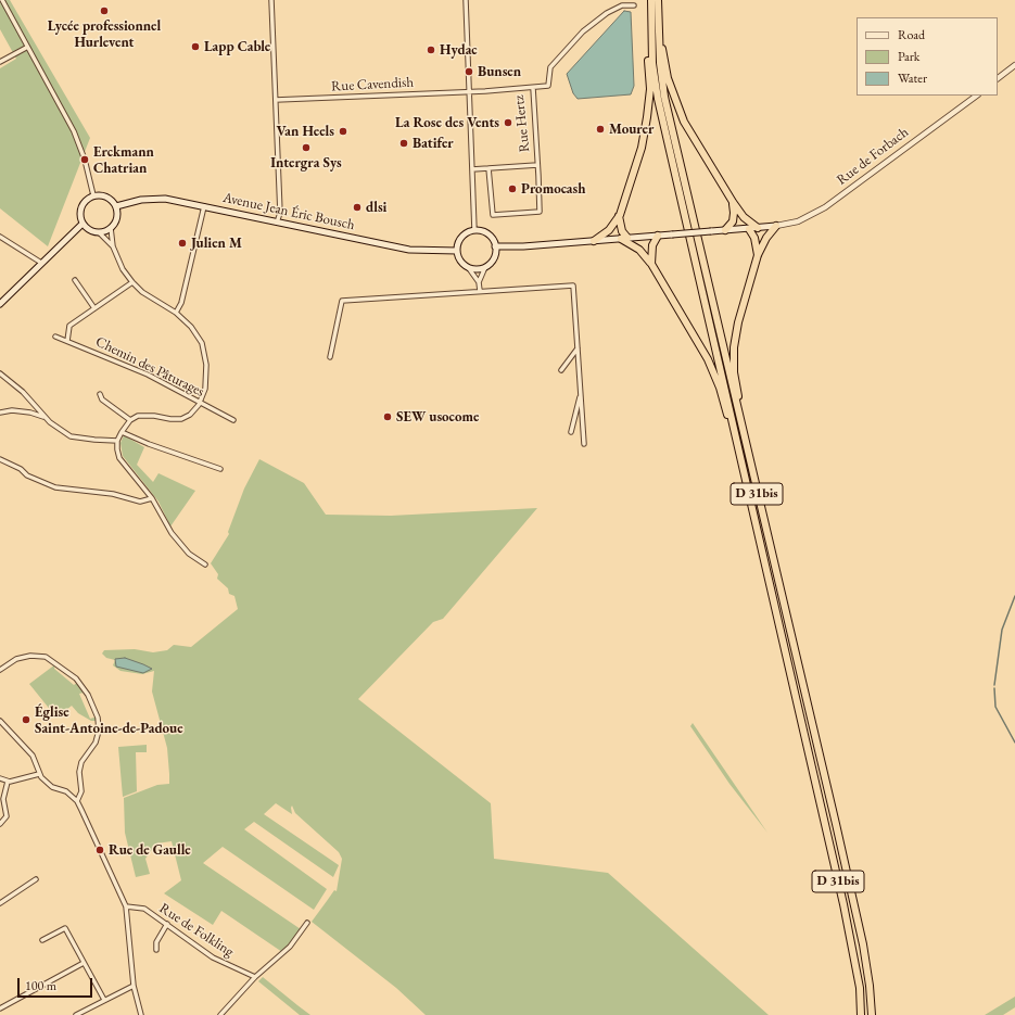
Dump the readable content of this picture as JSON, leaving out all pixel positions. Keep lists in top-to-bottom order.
{
  "streets": {
    "highway": ["D 31bis"],
    "main road": ["Avenue Jean Éric Bousch"],
    "street": [
      "Rue Cavendish",
      "Rue Hertz",
      "Rue de Forbach",
      "Chemin des Pâturages",
      "Rue de Folkling"
    ]
  },
  "crossings": [
    ["Rue Cavendish", "Rue Hertz"]
  ],
  "places": [
    "Lycée professionnel Hurlevent",
    "Lapp Cable",
    "Hydac",
    "Bunsen",
    "La Rose des Vents",
    "Mourer",
    "Van Heels",
    "Batifer",
    "Intergra Sys",
    "Erckmann Chatrian",
    "Promocash",
    "dlsi",
    "Julien M",
    "SEW usocome",
    "Église Saint-Antoine-de-Padoue",
    "Rue de Gaulle"
  ],
  "legend": ["Road", "Park", "Water"],
  "scale_bar": "100 m"
}
